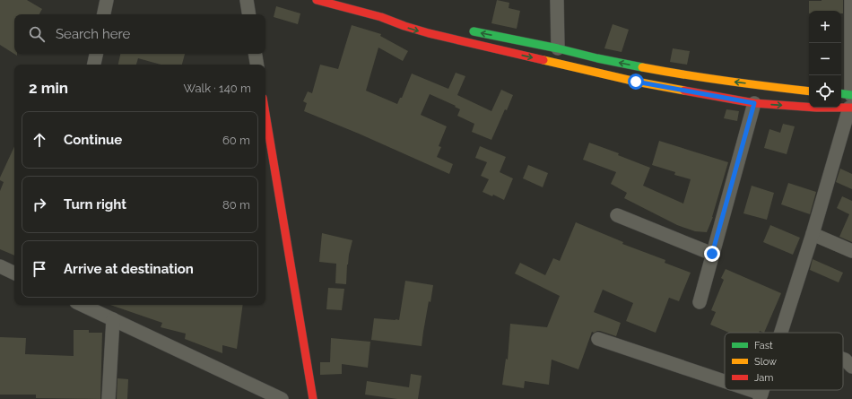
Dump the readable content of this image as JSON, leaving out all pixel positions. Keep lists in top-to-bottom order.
{
  "legend": ["Fast", "Slow", "Jam"],
  "page": {
    "map_buttons": ["+", "−"],
    "search": "Search here",
    "heading": ["2 min", "Walk · 140 m"],
    "list": [
      ["Continue", "60 m"],
      ["Turn right", "80 m"],
      "Arrive at destination"
    ]
  }
}
